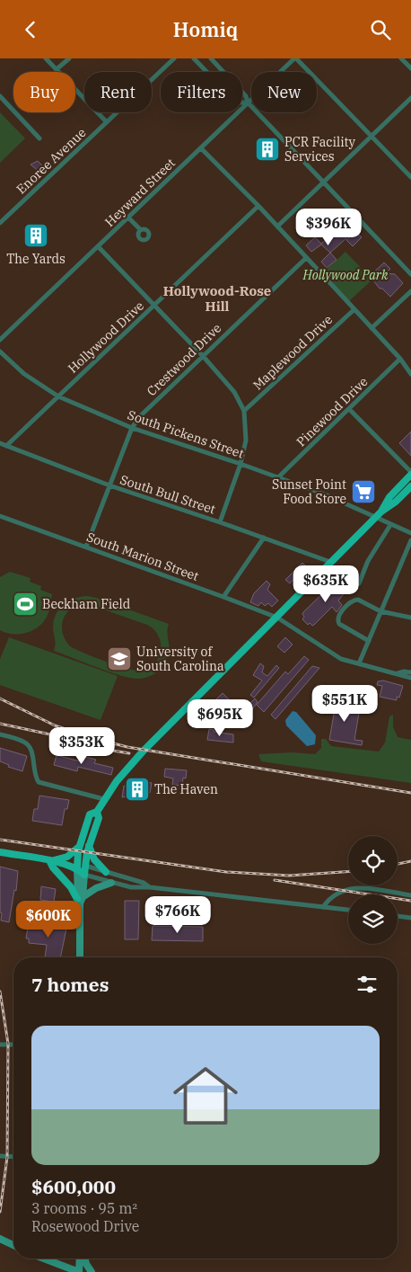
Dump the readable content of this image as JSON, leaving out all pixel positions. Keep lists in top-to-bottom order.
{
  "streets": {
    "street": [
      "Enoree Avenue",
      "Heyward Street",
      "Hollywood Drive",
      "Maplewood Drive",
      "Crestwood Drive",
      "Pinewood Drive",
      "South Pickens Street",
      "South Bull Street",
      "South Marion Street"
    ]
  },
  "crossings": [
    ["Hollywood Drive", "South Pickens Street"],
    ["Hollywood Drive", "South Bull Street"],
    ["Crestwood Drive", "South Pickens Street"],
    ["Crestwood Drive", "South Bull Street"],
    ["Crestwood Drive", "South Marion Street"],
    ["Pinewood Drive", "South Pickens Street"]
  ],
  "districts": ["Hollywood-Rose Hill"],
  "parks": ["Hollywood Park"],
  "places": {
    "building": ["PCR Facility Services", "The Yards", "The Haven"],
    "supermarket": ["Sunset Point Food Store"],
    "sports": ["Beckham Field"],
    "school or university": ["University of South Carolina"]
  },
  "page": {
    "header": "Homiq",
    "chip": [
      "Buy",
      "Rent",
      "Filters",
      "New"
    ],
    "price": [
      "$396K",
      "$635K",
      "$551K",
      "$695K",
      "$353K",
      "$766K",
      "$600K"
    ],
    "heading": "7 homes",
    "list": [
      {
        "name": "$600,000",
        "note": "3 rooms · 95 m² · Rosewood Drive"
      }
    ]
  }
}
